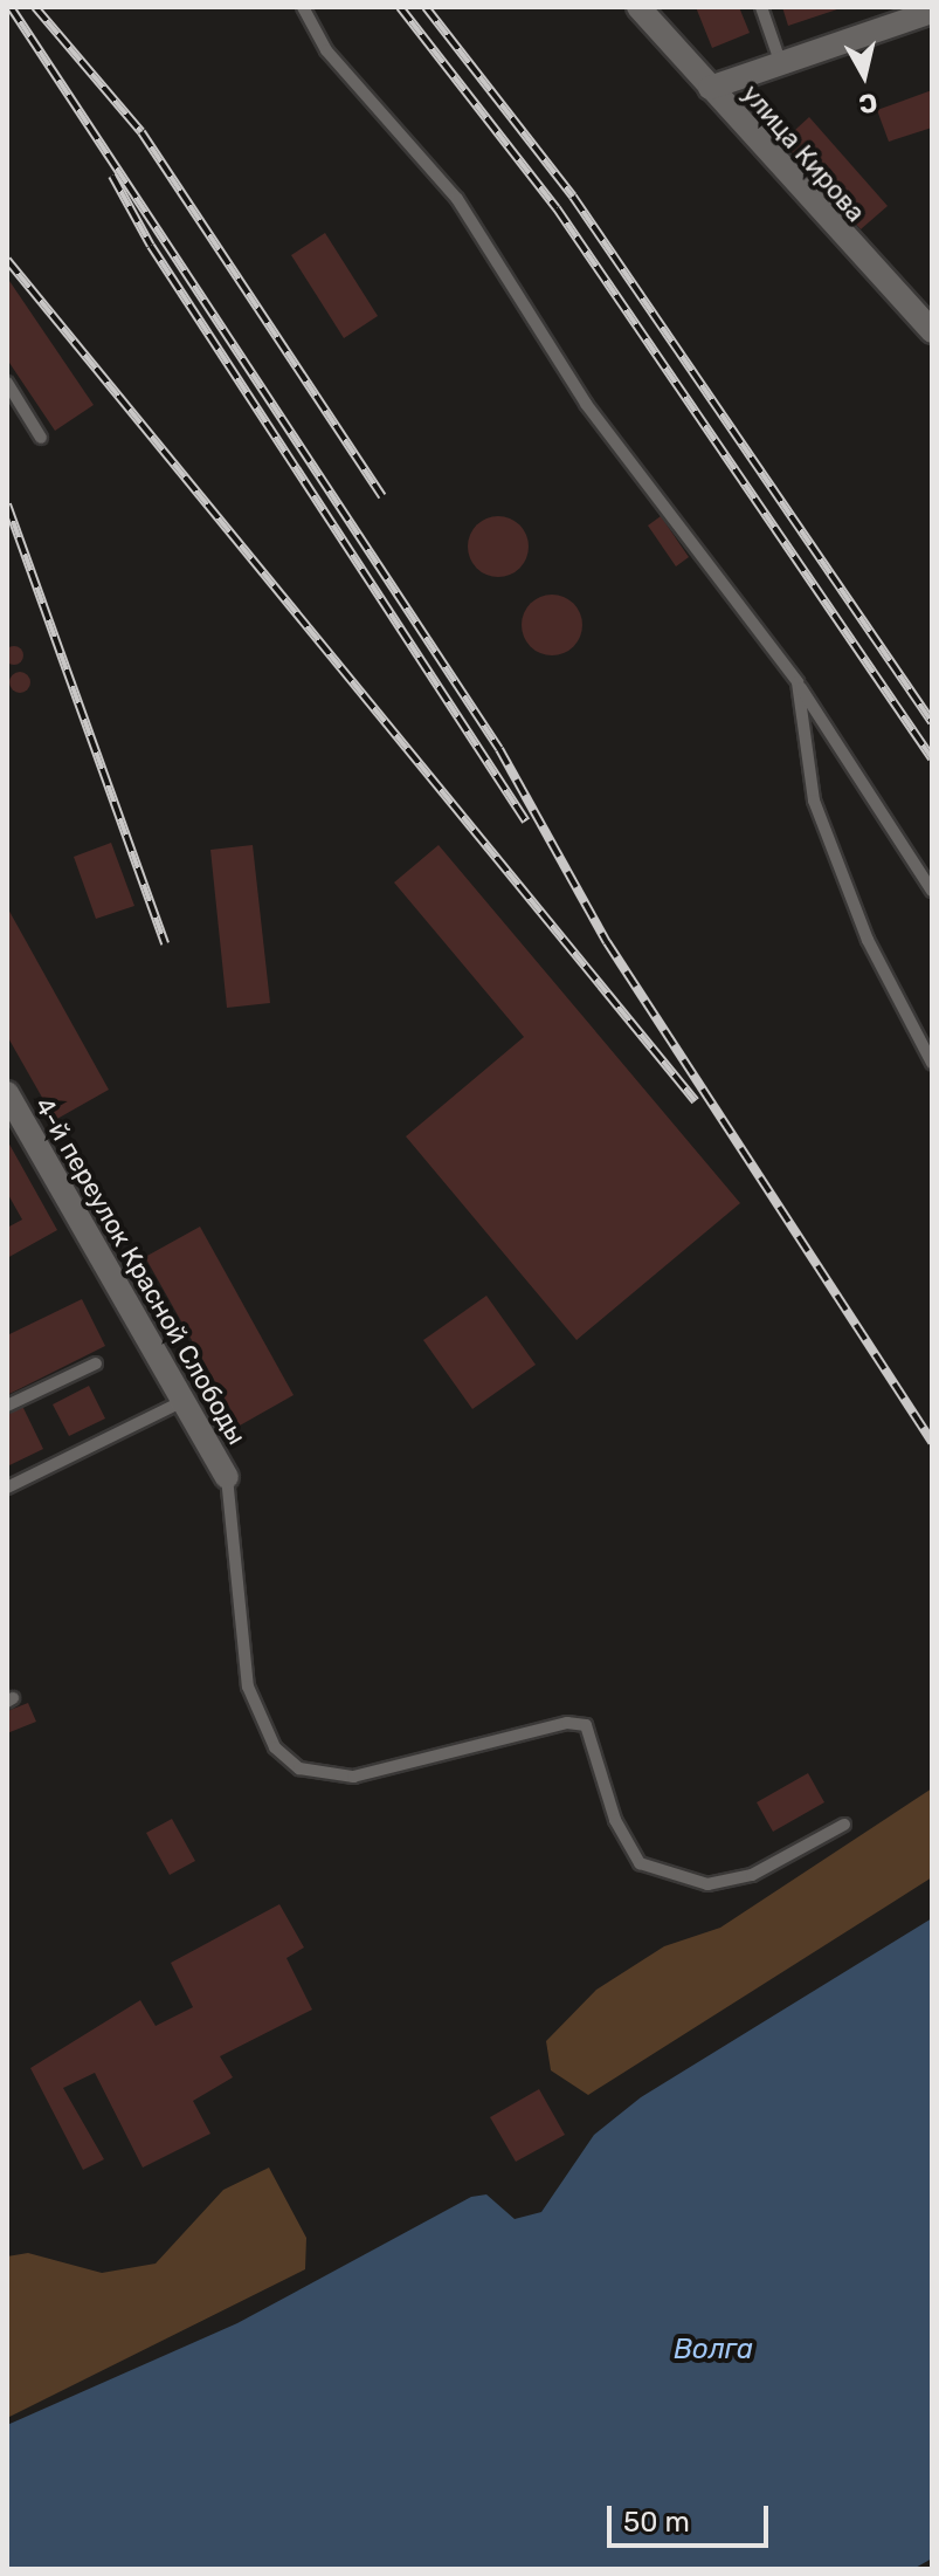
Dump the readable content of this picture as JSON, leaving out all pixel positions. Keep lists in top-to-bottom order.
{
  "streets": {
    "street": ["улица Кирова", "4-й переулок Красной Слободы"]
  },
  "water": ["Волга"],
  "scale_bar": "50 m",
  "north": "bottom"
}
